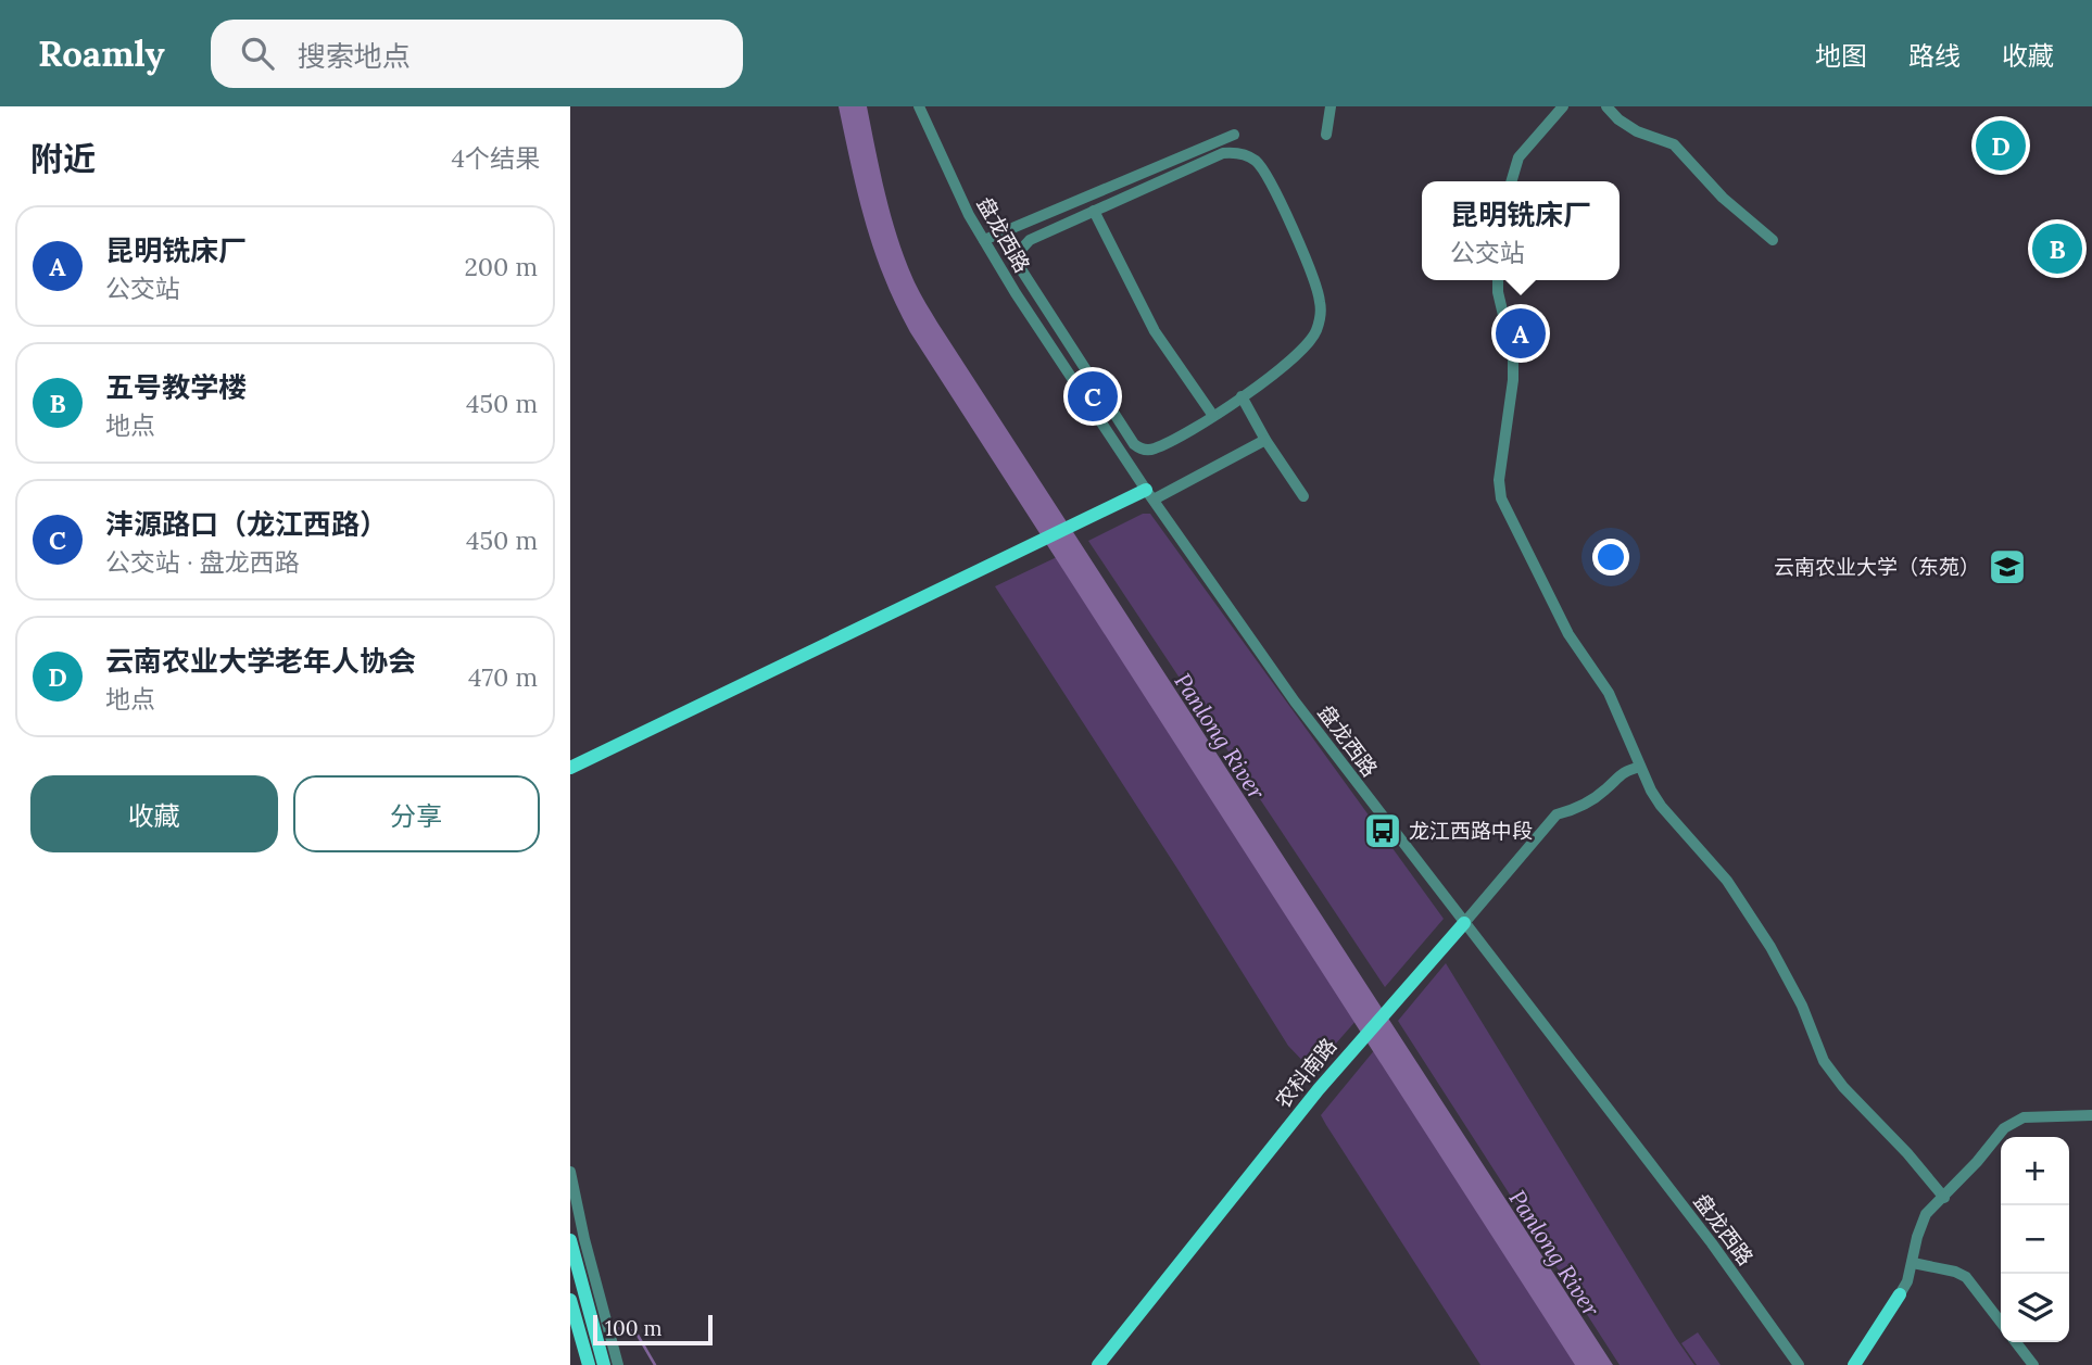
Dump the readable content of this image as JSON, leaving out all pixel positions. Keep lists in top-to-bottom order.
{
  "streets": {
    "main road": ["农科南路"],
    "street": ["盘龙西路"]
  },
  "crossings": [
    ["盘龙西路", "农科南路"]
  ],
  "water": ["Panlong River"],
  "places": {
    "school or university": ["云南农业大学（东苑）"],
    "bus stop": ["龙江西路中段"]
  },
  "scale_bar": "100 m",
  "page": {
    "header": "Roamly",
    "search": "搜索地点",
    "nav": ["地图", "路线", "收藏"],
    "heading": ["附近", "4个结果"],
    "pins": [
      "D",
      "B",
      "A",
      "C"
    ],
    "popup": ["昆明铣床厂", "公交站"],
    "list": [
      {
        "mark": "A",
        "name": "昆明铣床厂",
        "note": "公交站",
        "value": "200 m"
      },
      {
        "mark": "B",
        "name": "五号教学楼",
        "note": "地点",
        "value": "450 m"
      },
      {
        "mark": "C",
        "name": "沣源路口（龙江西路）",
        "note": "公交站 · 盘龙西路",
        "value": "450 m"
      },
      {
        "mark": "D",
        "name": "云南农业大学老年人协会",
        "note": "地点",
        "value": "470 m"
      }
    ],
    "buttons": ["收藏", "分享"],
    "map_buttons": ["+", "−"],
    "scale": "100 m"
  }
}
